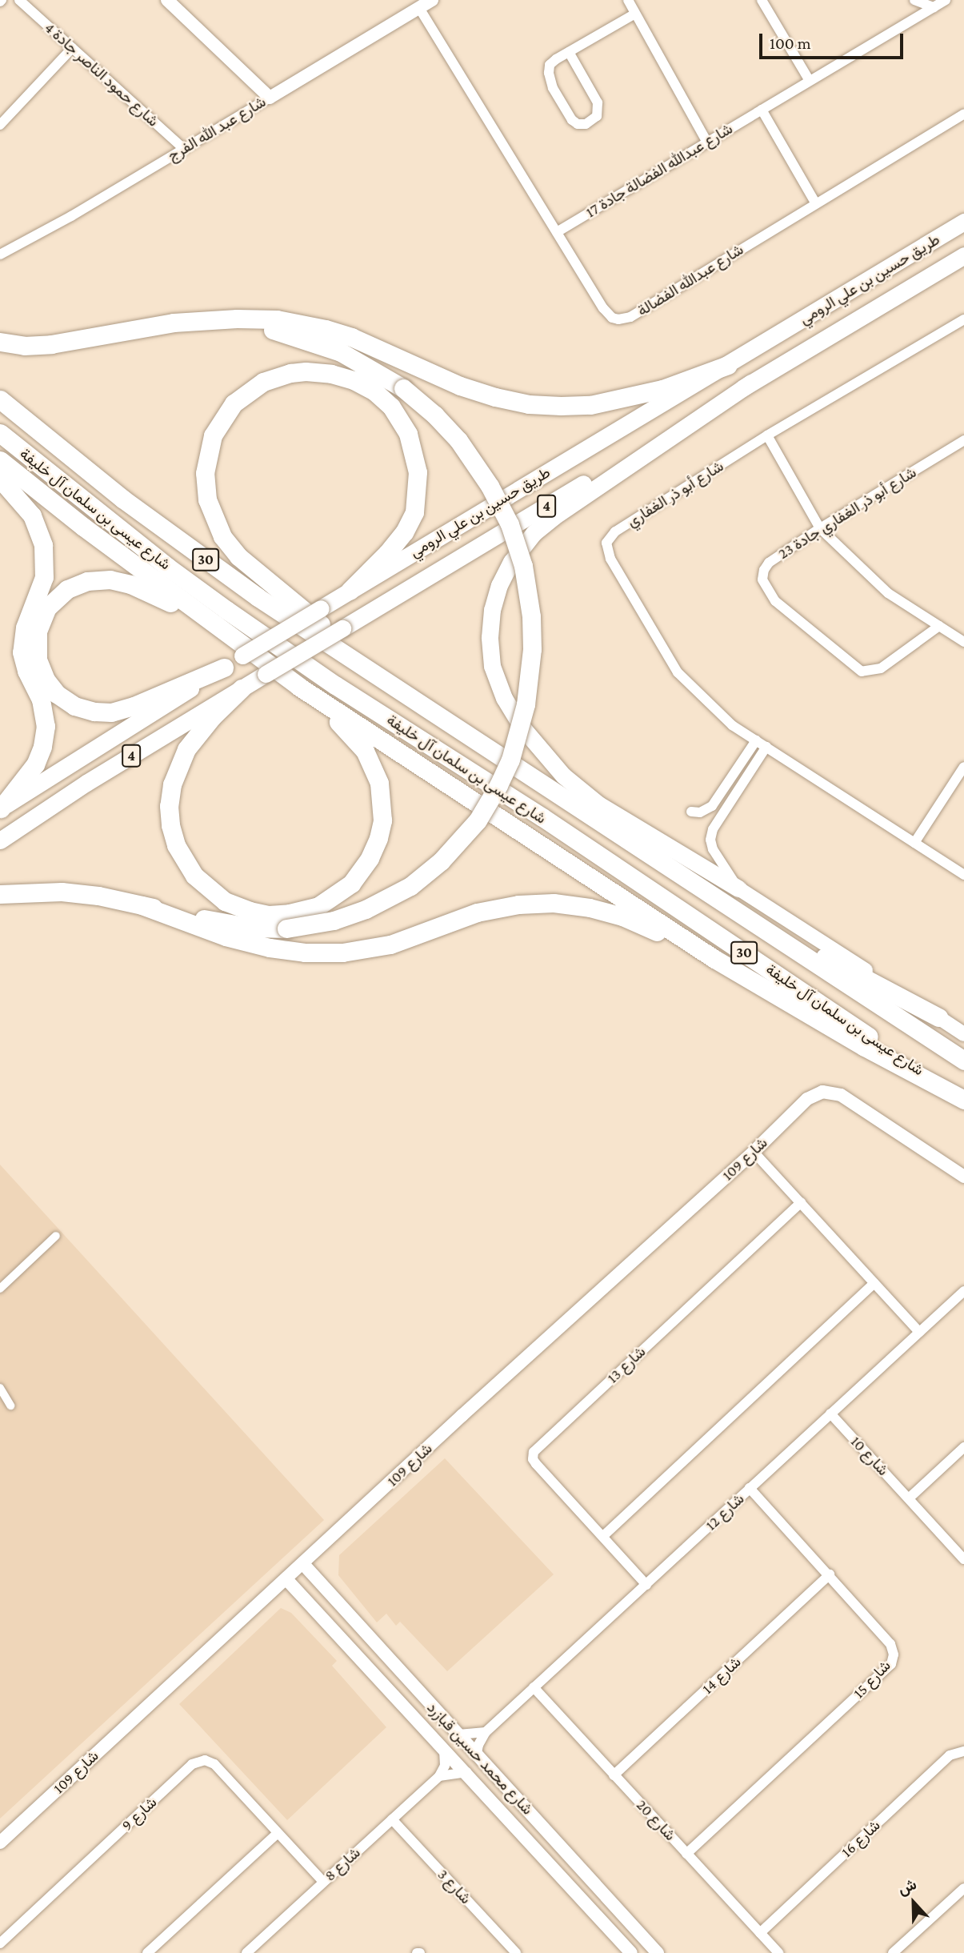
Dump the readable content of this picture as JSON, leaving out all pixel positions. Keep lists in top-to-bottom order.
{
  "streets": {
    "highway": [
      "طريق حسين بن علي الرومي",
      "4",
      "شارع عيسى بن سلمان آل خليفة",
      "30"
    ],
    "street": [
      "شارع حمود الناصر جادة 4",
      "شارع عبد الله الفرج",
      "شارع عبدالله الفضالة جادة 17",
      "شارع عبدالله الفضالة",
      "شارع أبو ذر الغفاري",
      "شارع أبو ذر الغفاري جادة 23",
      "شارع 109",
      "شارع 13",
      "شارع 10",
      "شارع 12",
      "شارع 14",
      "شارع 15",
      "شارع محمد حسين قبازرد",
      "شارع 9",
      "شارع 20",
      "شارع 16",
      "شارع 8",
      "شارع 3"
    ]
  },
  "crossings": [
    ["شارع حمود الناصر جادة 4", "شارع عبد الله الفرج"],
    ["شارع عبد الله الفرج", "شارع عبدالله الفضالة"],
    ["شارع عبدالله الفضالة جادة 17", "شارع عبدالله الفضالة"],
    ["شارع عيسى بن سلمان آل خليفة", "30"],
    ["شارع 109", "شارع محمد حسين قبازرد"],
    ["شارع 13", "شارع 12"],
    ["شارع 10", "شارع 12"],
    ["شارع 12", "شارع 15"],
    ["شارع 12", "شارع محمد حسين قبازرد"],
    ["شارع 12", "شارع 20"],
    ["شارع 14", "شارع 15"],
    ["شارع 14", "شارع 20"],
    ["شارع 15", "شارع 20"],
    ["شارع 9", "شارع 8"],
    ["شارع 20", "شارع 16"],
    ["شارع 8", "شارع 3"]
  ],
  "scale_bar": "100 m",
  "north": "top"
}
